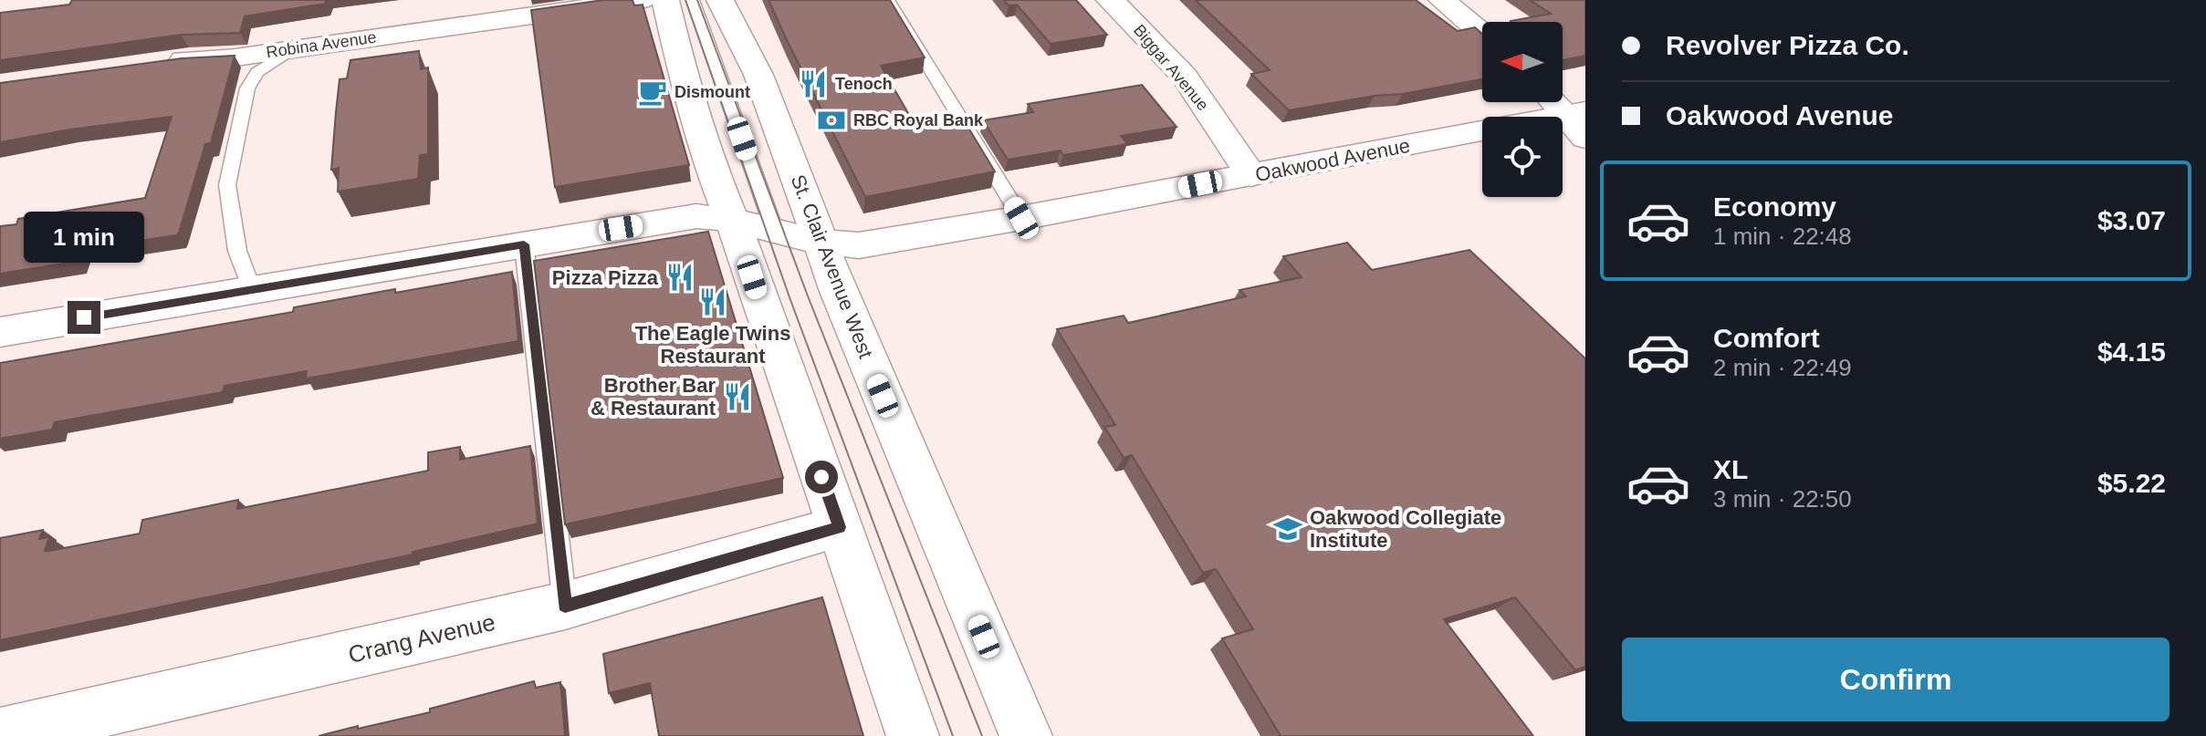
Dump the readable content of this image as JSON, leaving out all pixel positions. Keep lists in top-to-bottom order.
{
  "streets": {
    "street": [
      "Robina Avenue",
      "Biggar Avenue",
      "Oakwood Avenue",
      "St. Clair Avenue West",
      "Crang Avenue"
    ]
  },
  "crossings": [
    ["Biggar Avenue", "Oakwood Avenue"],
    ["Oakwood Avenue", "St. Clair Avenue West"]
  ],
  "places": {
    "restaurant": [
      "Tenoch",
      "Pizza Pizza",
      "The Eagle Twins Restaurant",
      "Brother Bar & Restaurant"
    ],
    "cafe": ["Dismount"],
    "bank": ["RBC Royal Bank"],
    "school or university": ["Oakwood Collegiate Institute"]
  },
  "north": "left",
  "page": {
    "banner": ["Revolver Pizza Co.", "Oakwood Avenue"],
    "list": [
      {
        "name": "Economy",
        "note": "1 min · 22:48",
        "value": "$3.07"
      },
      {
        "name": "Comfort",
        "note": "2 min · 22:49",
        "value": "$4.15"
      },
      {
        "name": "XL",
        "note": "3 min · 22:50",
        "value": "$5.22"
      }
    ],
    "bubble": "1 min",
    "buttons": "Confirm"
  }
}
